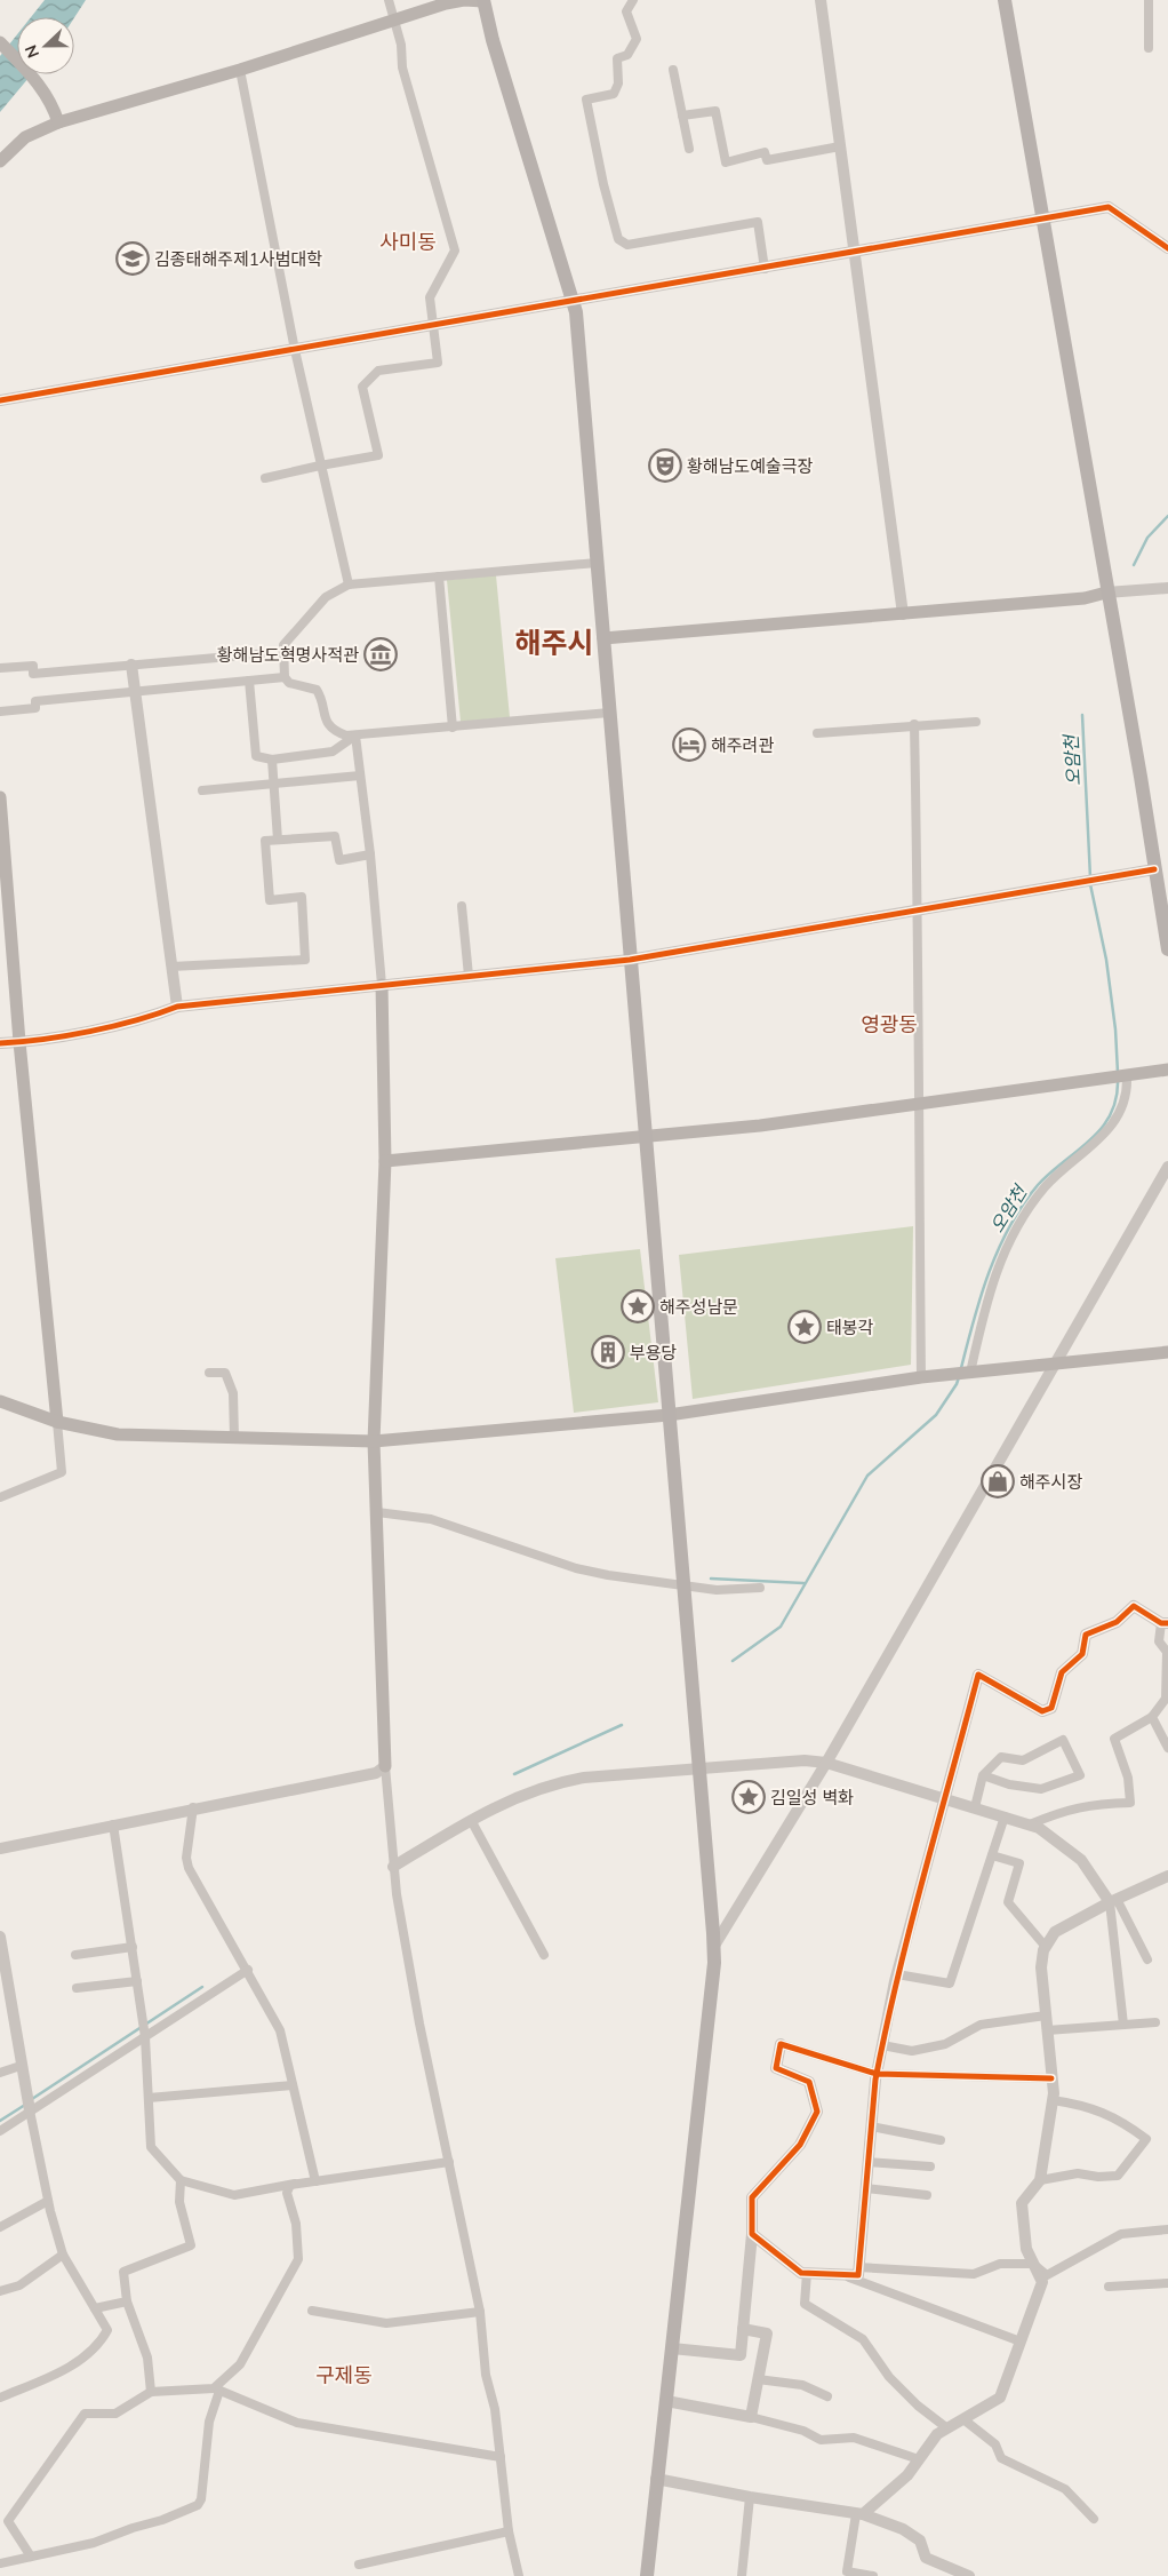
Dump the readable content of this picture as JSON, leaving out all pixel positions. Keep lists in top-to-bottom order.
{
  "districts": [
    "사미동",
    "해주시",
    "영광동",
    "구제동"
  ],
  "water": ["오암천"],
  "places": {
    "school or university": ["김종태해주제1사범대학"],
    "theatre": ["황해남도예술극장"],
    "museum": ["황해남도혁명사적관"],
    "hotel": ["해주려관"],
    "place": ["해주성남문", "태봉각", "김일성 벽화"],
    "building": ["부용당"],
    "shop": ["해주시장"]
  },
  "north": "left"
}
